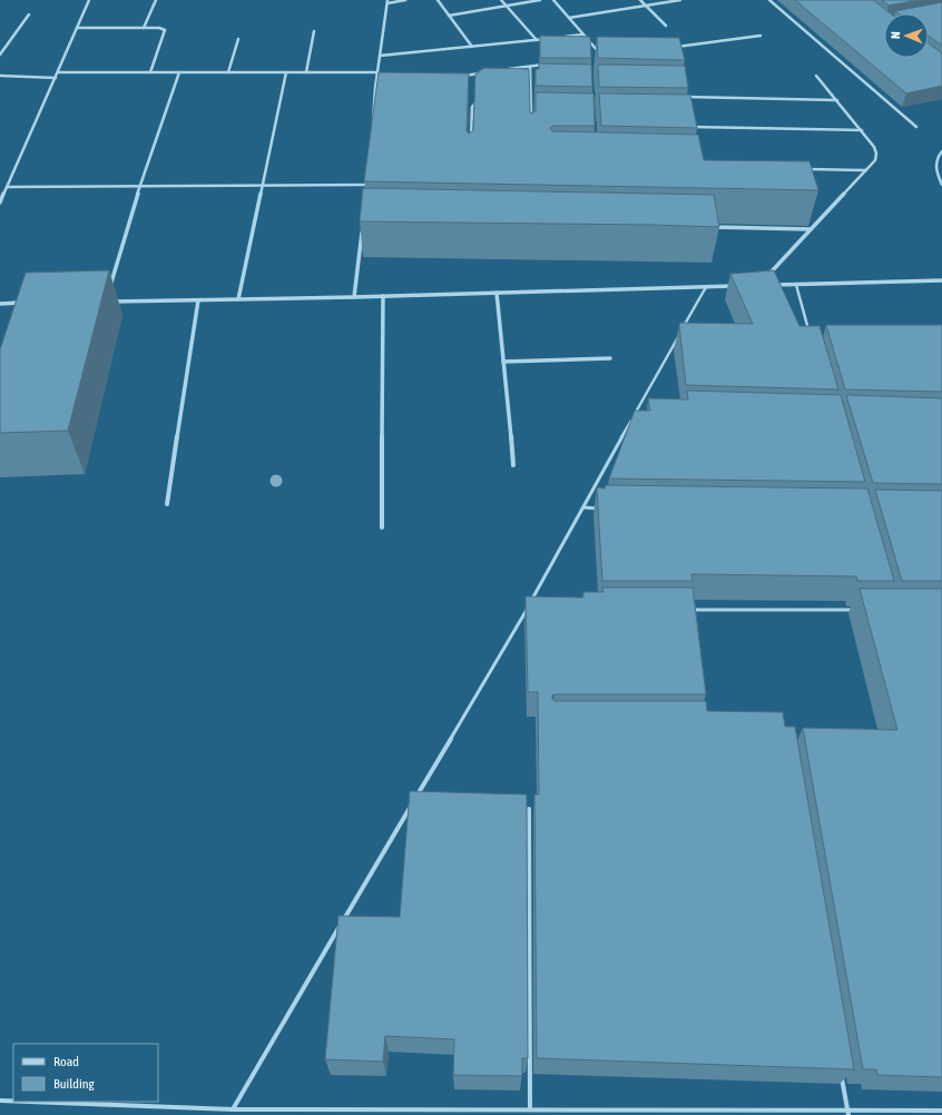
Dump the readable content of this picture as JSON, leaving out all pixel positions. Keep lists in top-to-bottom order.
{
  "legend": ["Road", "Building"],
  "north": "left"
}
